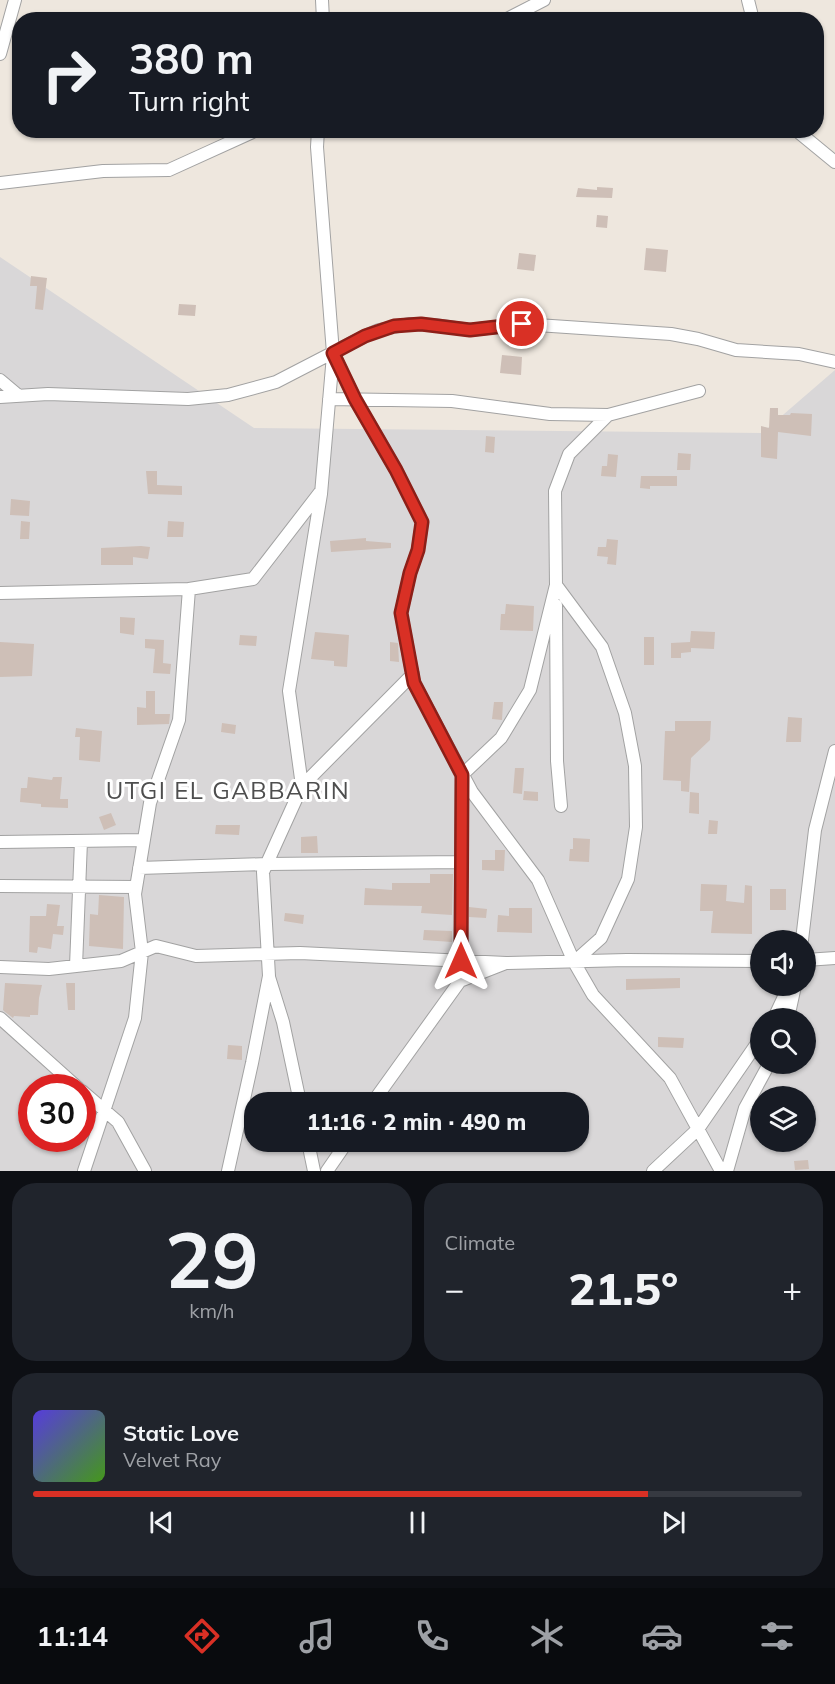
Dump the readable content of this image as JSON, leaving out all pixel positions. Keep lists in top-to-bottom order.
{
  "districts": ["UTGI EL GABBARIN"],
  "page": {
    "turn": ["380 m", "Turn right"],
    "limit": "30",
    "trip": "11:16 · 2 min · 490 m",
    "tile": [
      ["29", "km/h"],
      "Climate"
    ],
    "heat": ["−", "21.5°", "+"],
    "song": ["Static Love", "Velvet Ray"],
    "tabs": "11:14"
  }
}
